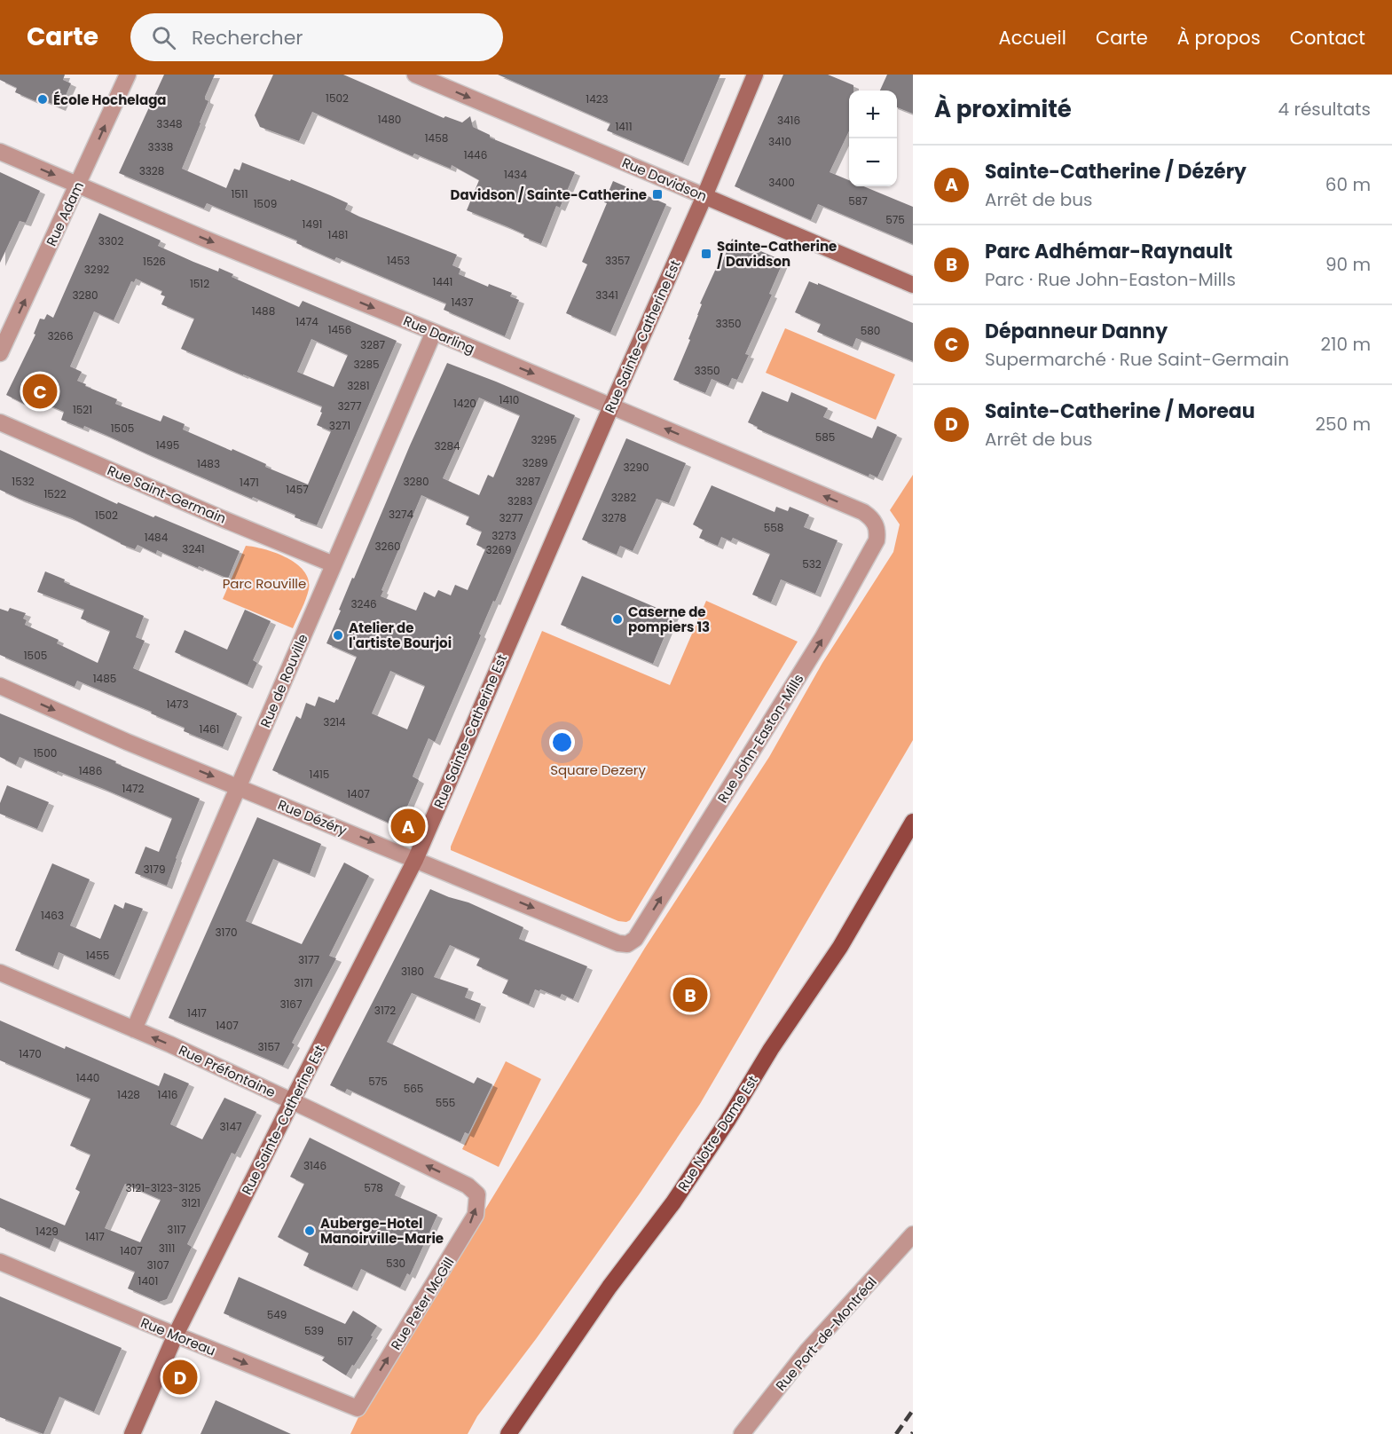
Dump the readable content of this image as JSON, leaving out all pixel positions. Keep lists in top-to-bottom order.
{
  "streets": {
    "main road": ["Rue Notre-Dame Est"],
    "street": [
      "Rue Davidson",
      "Rue Adam",
      "Rue Darling",
      "Rue Sainte-Catherine Est",
      "Rue Saint-Germain",
      "Rue de Rouville",
      "Rue John-Easton-Mills",
      "Rue Dézéry",
      "Rue Préfontaine",
      "Rue Peter McGill",
      "Rue Port-de-Montréal",
      "Rue Moreau"
    ]
  },
  "crossings": [
    ["Rue Davidson", "Rue Sainte-Catherine Est"],
    ["Rue Adam", "Rue Darling"],
    ["Rue Darling", "Rue Sainte-Catherine Est"],
    ["Rue Darling", "Rue de Rouville"],
    ["Rue Darling", "Rue John-Easton-Mills"],
    ["Rue Sainte-Catherine Est", "Rue Dézéry"],
    ["Rue Sainte-Catherine Est", "Rue Préfontaine"],
    ["Rue Sainte-Catherine Est", "Rue Moreau"],
    ["Rue Saint-Germain", "Rue de Rouville"],
    ["Rue de Rouville", "Rue Dézéry"],
    ["Rue de Rouville", "Rue Préfontaine"],
    ["Rue John-Easton-Mills", "Rue Dézéry"],
    ["Rue Préfontaine", "Rue Peter McGill"],
    ["Rue Peter McGill", "Rue Moreau"]
  ],
  "one_way": [
    "Rue Davidson",
    "Rue Adam",
    "Rue John-Easton-Mills",
    "Rue Dézéry",
    "Rue Préfontaine",
    "Rue Peter McGill",
    "Rue Moreau"
  ],
  "parks": ["Parc Rouville", "Square Dezery"],
  "places": {
    "other": [
      "École Hochelaga",
      "Caserne de pompiers 13",
      "Atelier de l'artiste Bourjoi",
      "Auberge-Hotel Manoirville-Marie"
    ],
    "transit": ["Davidson / Sainte-Catherine", "Sainte-Catherine / Davidson"]
  },
  "house_numbers": [
    "1502",
    "1423",
    "1480",
    "3416",
    "3348",
    "1411",
    "1458",
    "3410",
    "3338",
    "1446",
    "3328",
    "1434",
    "3400",
    "1511",
    "587",
    "1509",
    "575",
    "1491",
    "1481",
    "3302",
    "1453",
    "3357",
    "1526",
    "3292",
    "1441",
    "1512",
    "3280",
    "3341",
    "1437",
    "1488",
    "1474",
    "3350",
    "1456",
    "580",
    "3266",
    "3287",
    "3285",
    "3350",
    "3281",
    "1410",
    "1420",
    "3277",
    "1521",
    "3271",
    "1505",
    "585",
    "3295",
    "1495",
    "3284",
    "3289",
    "1483",
    "3290",
    "1532",
    "3280",
    "3287",
    "1471",
    "1457",
    "1522",
    "3282",
    "3283",
    "3274",
    "1502",
    "3277",
    "3278",
    "558",
    "3273",
    "1484",
    "3260",
    "3241",
    "3269",
    "532",
    "3246",
    "1505",
    "1485",
    "1473",
    "3214",
    "1461",
    "1500",
    "1486",
    "1415",
    "1472",
    "1407",
    "3179",
    "1463",
    "3170",
    "1455",
    "3177",
    "3180",
    "3171",
    "3167",
    "3172",
    "1417",
    "1407",
    "3157",
    "1470",
    "1440",
    "575",
    "565",
    "1428",
    "1416",
    "555",
    "3147",
    "3146",
    "3121-3123-3125",
    "578",
    "3121",
    "3117",
    "1429",
    "1417",
    "3111",
    "1407",
    "530",
    "3107",
    "1401",
    "549",
    "539",
    "517"
  ],
  "page": {
    "header": "Carte",
    "search": "Rechercher",
    "nav": [
      "Accueil",
      "Carte",
      "À propos",
      "Contact"
    ],
    "heading": ["À proximité", "4 résultats"],
    "map_buttons": ["+", "−"],
    "list": [
      {
        "mark": "A",
        "name": "Sainte-Catherine / Dézéry",
        "note": "Arrêt de bus",
        "value": "60 m"
      },
      {
        "mark": "B",
        "name": "Parc Adhémar-Raynault",
        "note": "Parc · Rue John-Easton-Mills",
        "value": "90 m"
      },
      {
        "mark": "C",
        "name": "Dépanneur Danny",
        "note": "Supermarché · Rue Saint-Germain",
        "value": "210 m"
      },
      {
        "mark": "D",
        "name": "Sainte-Catherine / Moreau",
        "note": "Arrêt de bus",
        "value": "250 m"
      }
    ],
    "pins": [
      "C",
      "A",
      "B",
      "D"
    ]
  }
}
